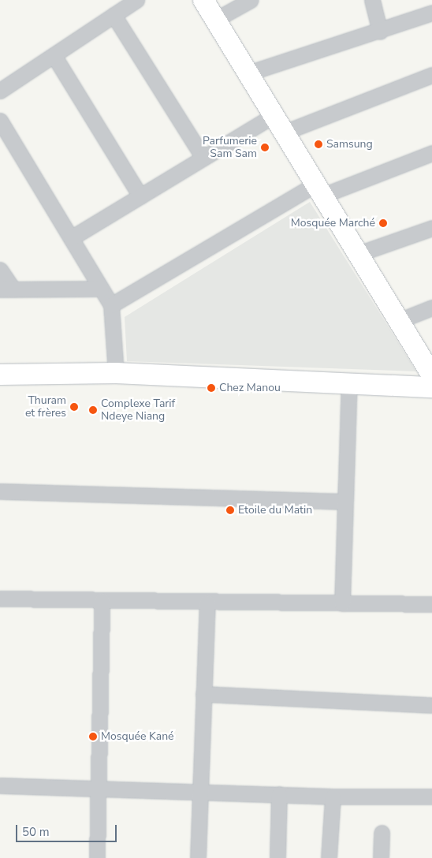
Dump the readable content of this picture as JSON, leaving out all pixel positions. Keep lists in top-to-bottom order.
{
  "places": [
    "Samsung",
    "Parfumerie Sam Sam",
    "Mosquée Marché",
    "Chez Manou",
    "Thuram et frères",
    "Complexe Tarif Ndeye Niang",
    "Etoile du Matin",
    "Mosquée Kané"
  ],
  "scale_bar": "50 m"
}
